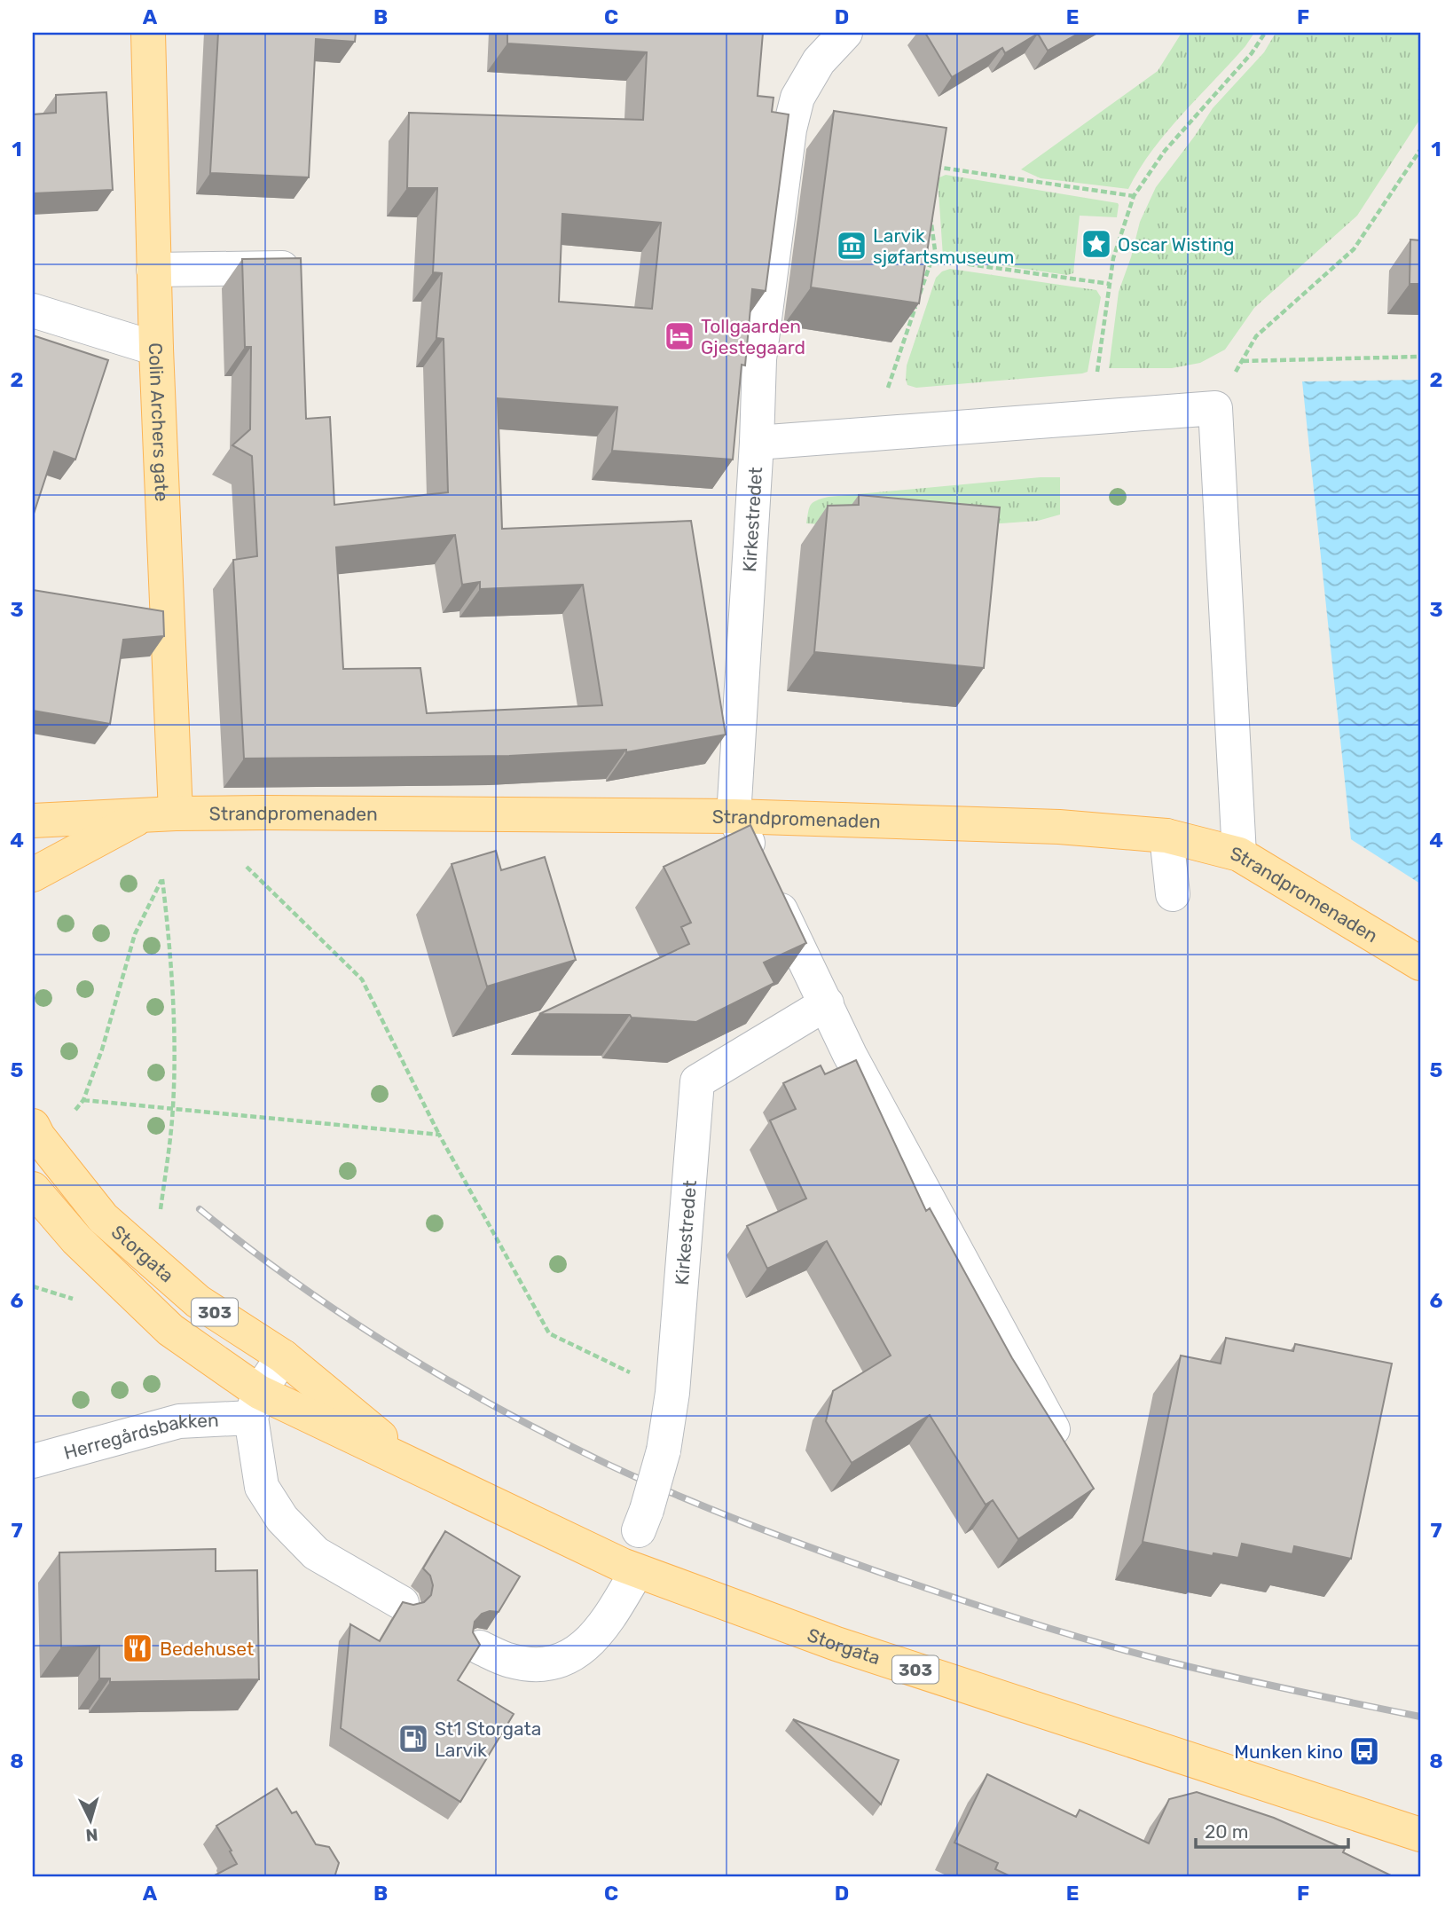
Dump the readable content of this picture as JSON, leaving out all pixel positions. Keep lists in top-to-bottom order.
{
  "streets": {
    "main road": [
      "Colin Archers gate",
      "Strandpromenaden",
      "Storgata",
      "303"
    ],
    "street": ["Kirkestredet", "Herregårdsbakken"]
  },
  "crossings": [
    ["Colin Archers gate", "Strandpromenaden"],
    ["Kirkestredet", "Strandpromenaden"],
    ["Storgata", "Herregårdsbakken"]
  ],
  "places": {
    "place": ["Oscar Wisting"],
    "museum": ["Larvik sjøfartsmuseum"],
    "hotel": ["Tollgaarden Gjestegaard"],
    "restaurant": ["Bedehuset"],
    "fuel station": ["St1 Storgata Larvik"],
    "bus stop": ["Munken kino"]
  },
  "scale_bar": "20 m",
  "north": "bottom",
  "grid": {
    "columns": [
      "A",
      "B",
      "C",
      "D",
      "E",
      "F"
    ],
    "rows": [
      "1",
      "2",
      "3",
      "4",
      "5",
      "6",
      "7",
      "8"
    ]
  }
}
